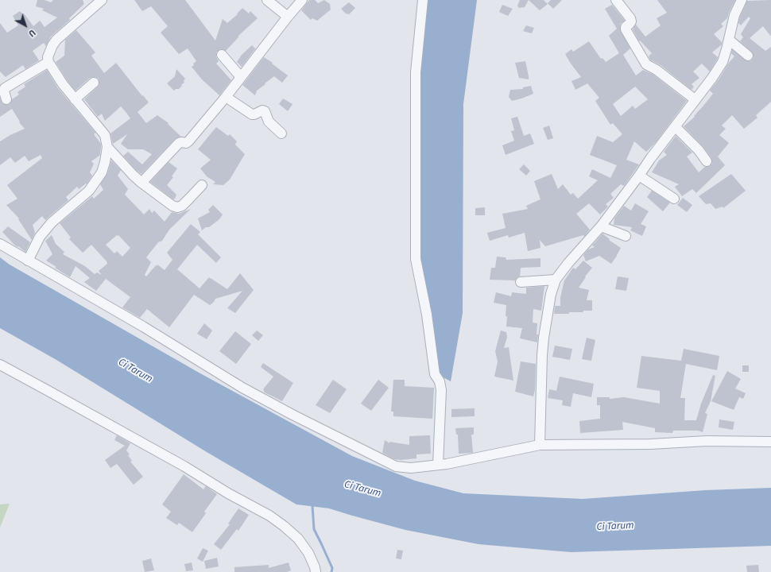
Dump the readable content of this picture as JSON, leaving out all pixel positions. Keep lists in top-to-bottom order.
{
  "water": ["Ci Tarum"],
  "north": "bottom right"
}
